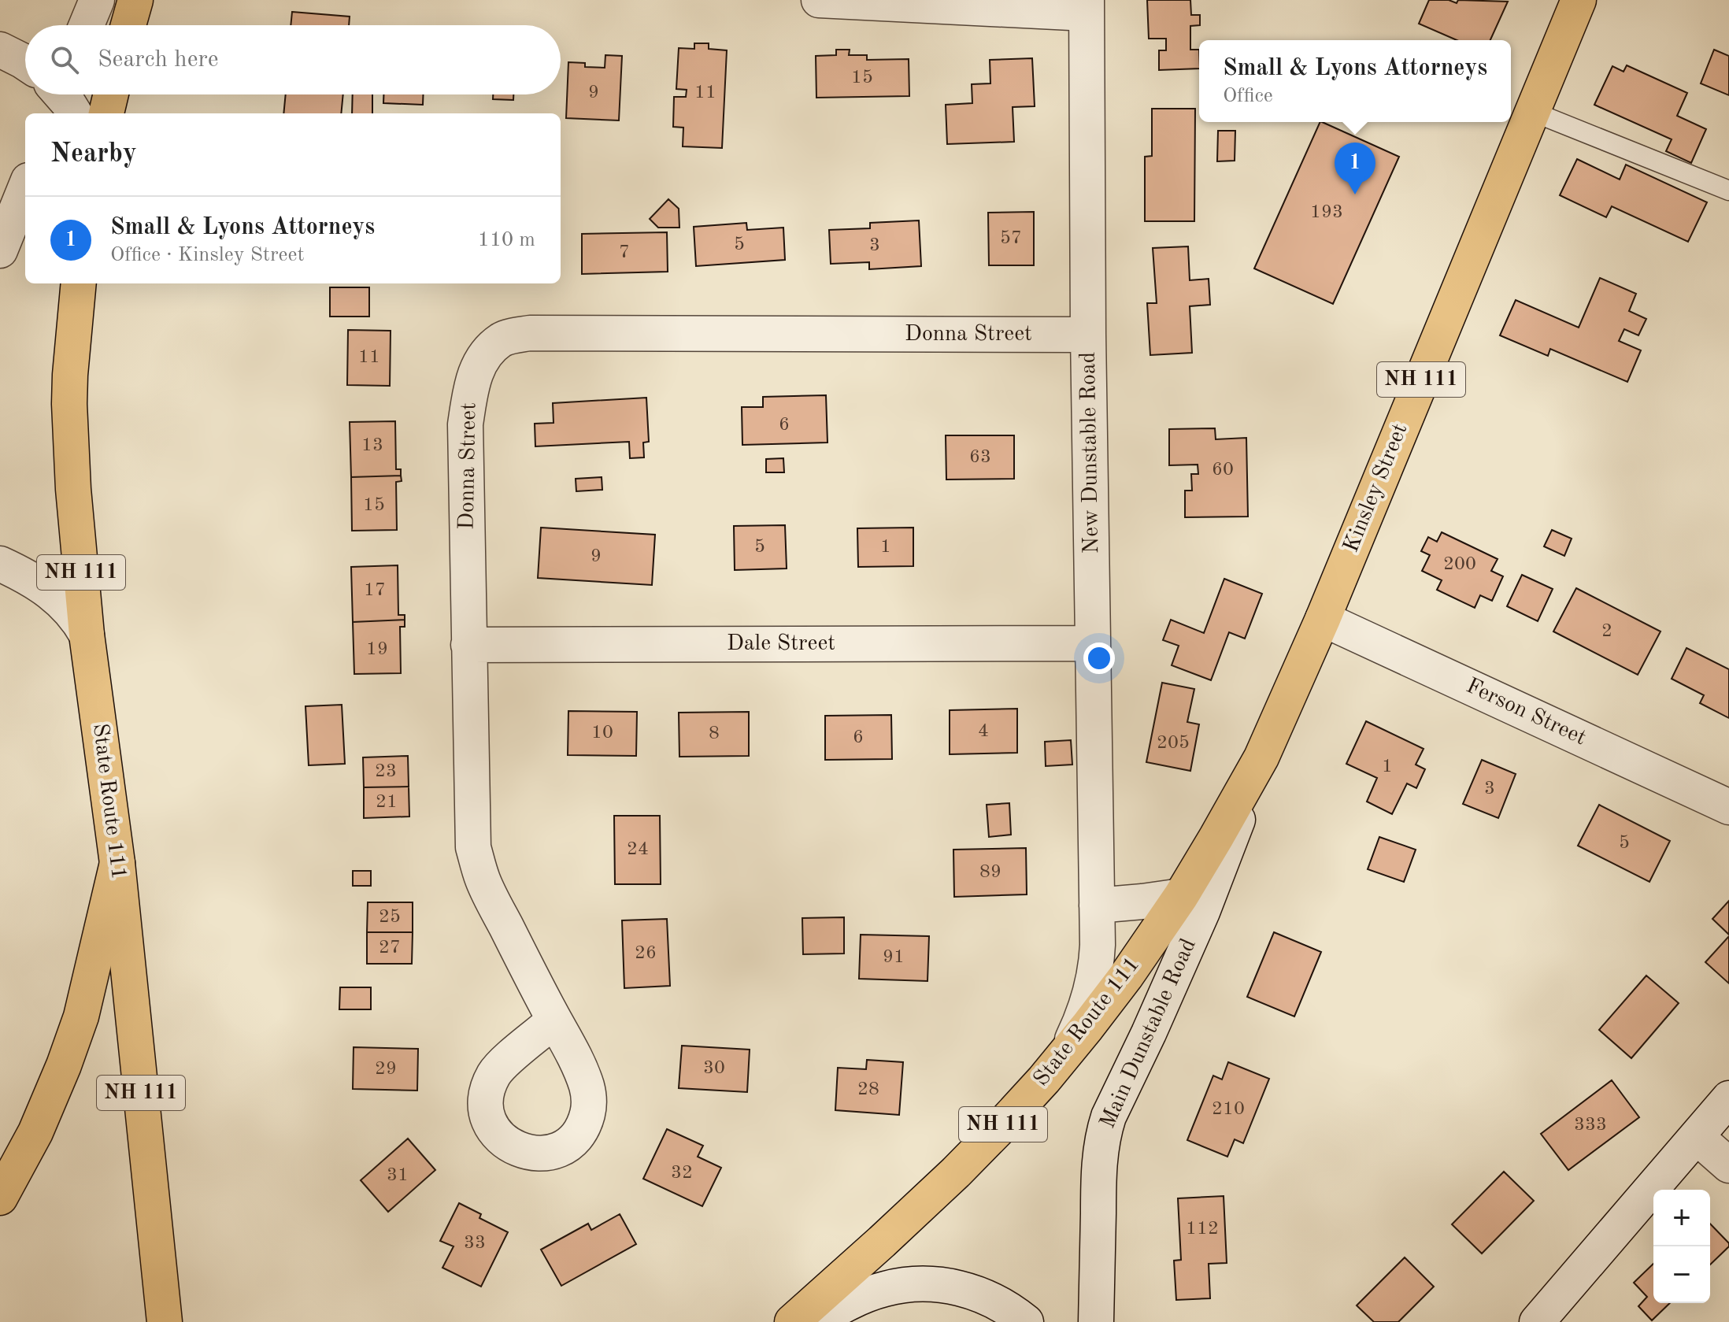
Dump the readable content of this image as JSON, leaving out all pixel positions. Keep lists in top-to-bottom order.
{
  "streets": {
    "main road": ["NH 111", "Kinsley Street", "State Route 111"],
    "street": [
      "Donna Street",
      "New Dunstable Road",
      "Dale Street",
      "Ferson Street",
      "Main Dunstable Road"
    ]
  },
  "crossings": [
    ["Donna Street", "New Dunstable Road"],
    ["Donna Street", "Dale Street"],
    ["New Dunstable Road", "Dale Street"],
    ["New Dunstable Road", "State Route 111"],
    ["Kinsley Street", "Ferson Street"],
    ["Kinsley Street", "State Route 111"],
    ["Kinsley Street", "Main Dunstable Road"]
  ],
  "house_numbers": [
    "15",
    "9",
    "11",
    "193",
    "57",
    "5",
    "3",
    "7",
    "11",
    "6",
    "13",
    "63",
    "60",
    "15",
    "5",
    "1",
    "9",
    "200",
    "17",
    "2",
    "19",
    "4",
    "10",
    "8",
    "6",
    "205",
    "1",
    "23",
    "3",
    "21",
    "5",
    "24",
    "89",
    "25",
    "27",
    "26",
    "91",
    "30",
    "29",
    "28",
    "210",
    "333",
    "32",
    "31",
    "112",
    "33"
  ],
  "page": {
    "search": "Search here",
    "popup": ["Small & Lyons Attorneys", "Office"],
    "heading": "Nearby",
    "pins": "1",
    "list": [
      {
        "mark": "1",
        "name": "Small & Lyons Attorneys",
        "note": "Office · Kinsley Street",
        "value": "110 m"
      }
    ],
    "map_buttons": ["+", "−"]
  }
}
